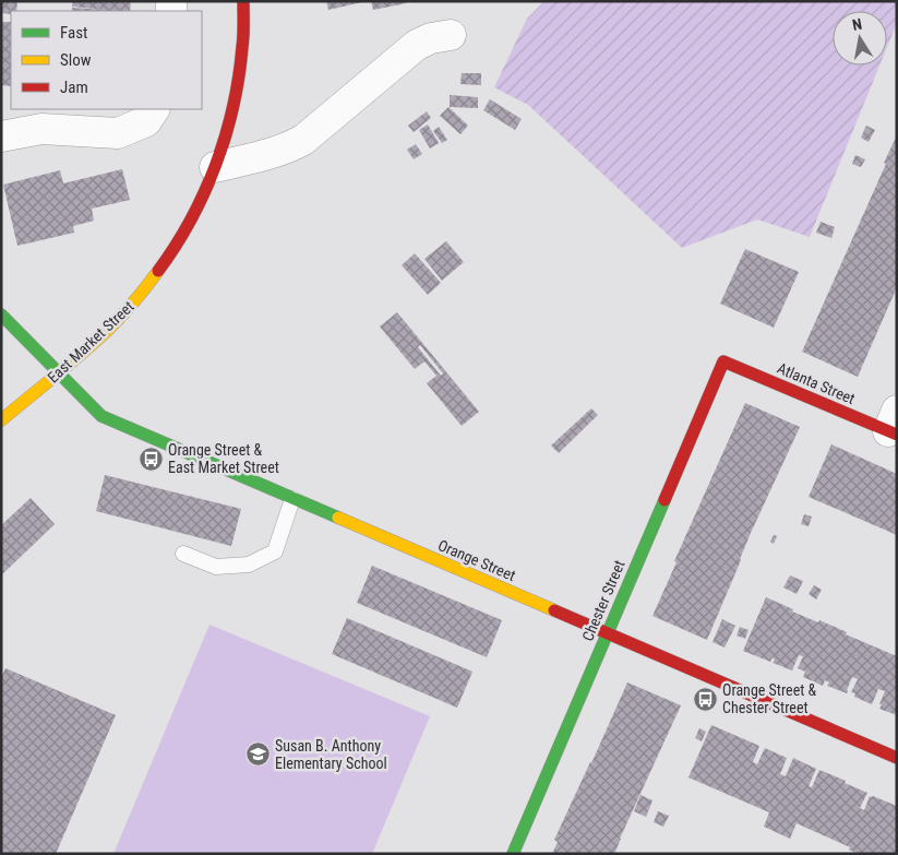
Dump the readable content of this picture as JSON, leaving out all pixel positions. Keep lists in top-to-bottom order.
{
  "streets": {
    "street": [
      "East Market Street",
      "Atlanta Street",
      "Orange Street",
      "Chester Street"
    ]
  },
  "crossings": [
    ["East Market Street", "Orange Street"],
    ["Atlanta Street", "Chester Street"],
    ["Orange Street", "Chester Street"]
  ],
  "places": {
    "bus stop": ["Orange Street & East Market Street", "Orange Street & Chester Street"],
    "school or university": ["Susan B. Anthony Elementary School"]
  },
  "legend": ["Fast", "Slow", "Jam"],
  "north": "top"
}
